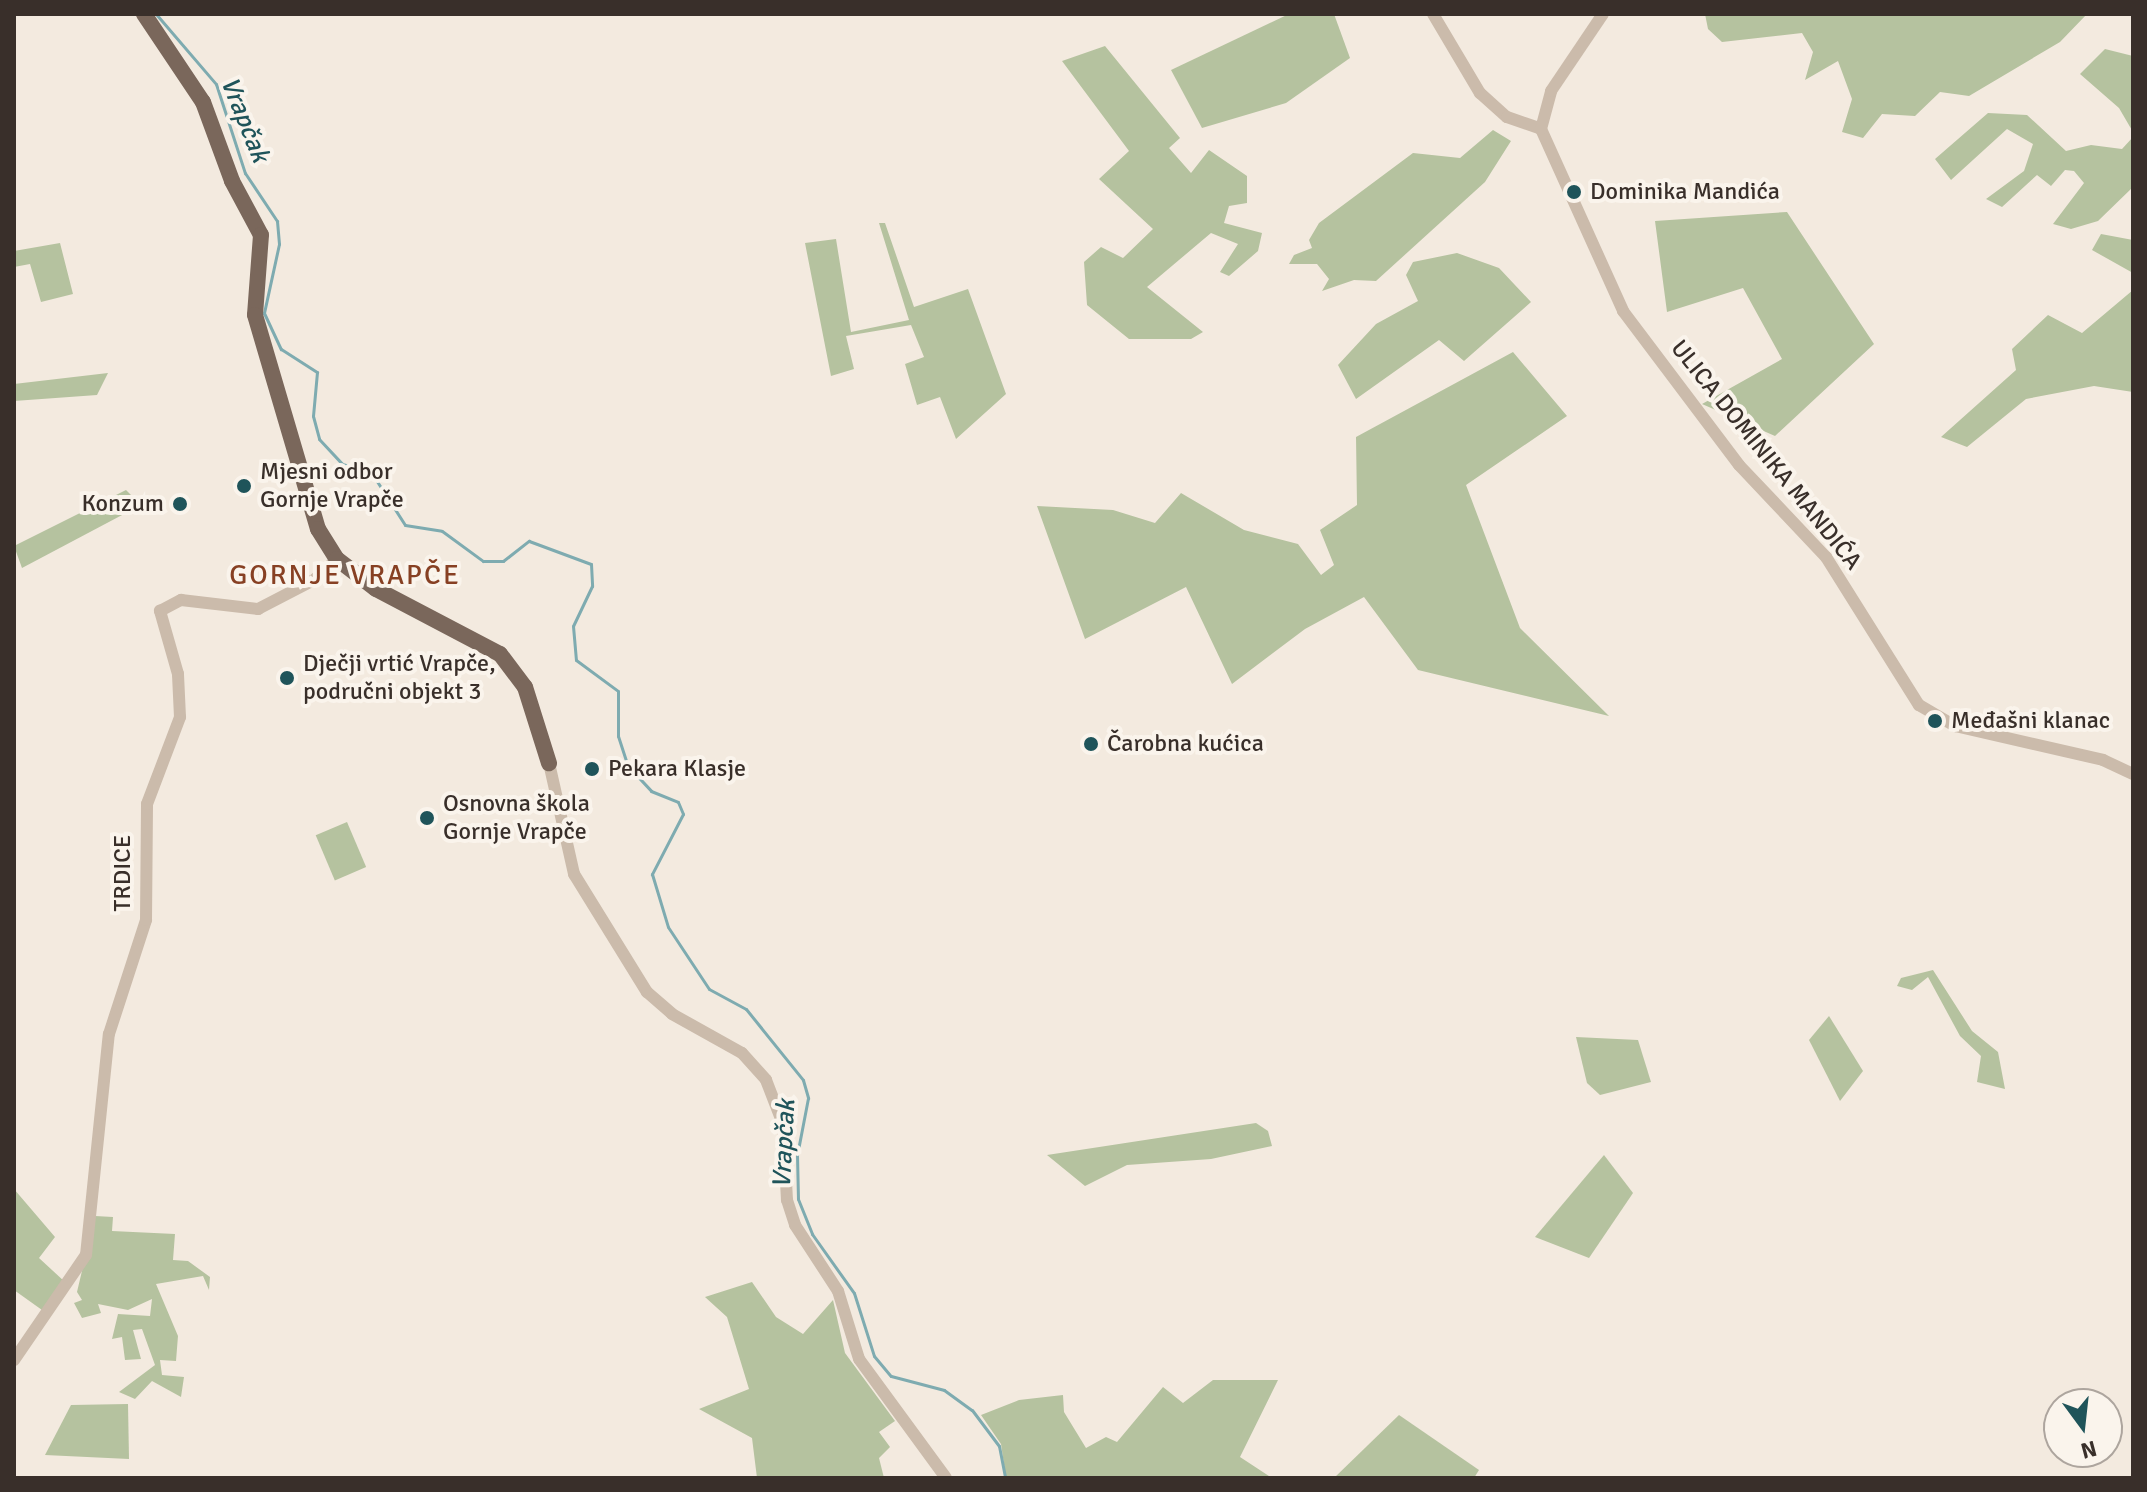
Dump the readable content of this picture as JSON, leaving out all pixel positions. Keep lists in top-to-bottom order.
{
  "streets": {
    "street": ["ULICA DOMINIKA MANDIĆA", "TRDICE"]
  },
  "districts": ["GORNJE VRAPČE"],
  "water": ["Vrapčak"],
  "places": [
    "Dominika Mandića",
    "Mjesni odbor Gornje Vrapče",
    "Konzum",
    "Dječji vrtić Vrapče, područni objekt 3",
    "Međašni klanac",
    "Čarobna kućica",
    "Pekara Klasje",
    "Osnovna škola Gornje Vrapče"
  ],
  "north": "bottom"
}
